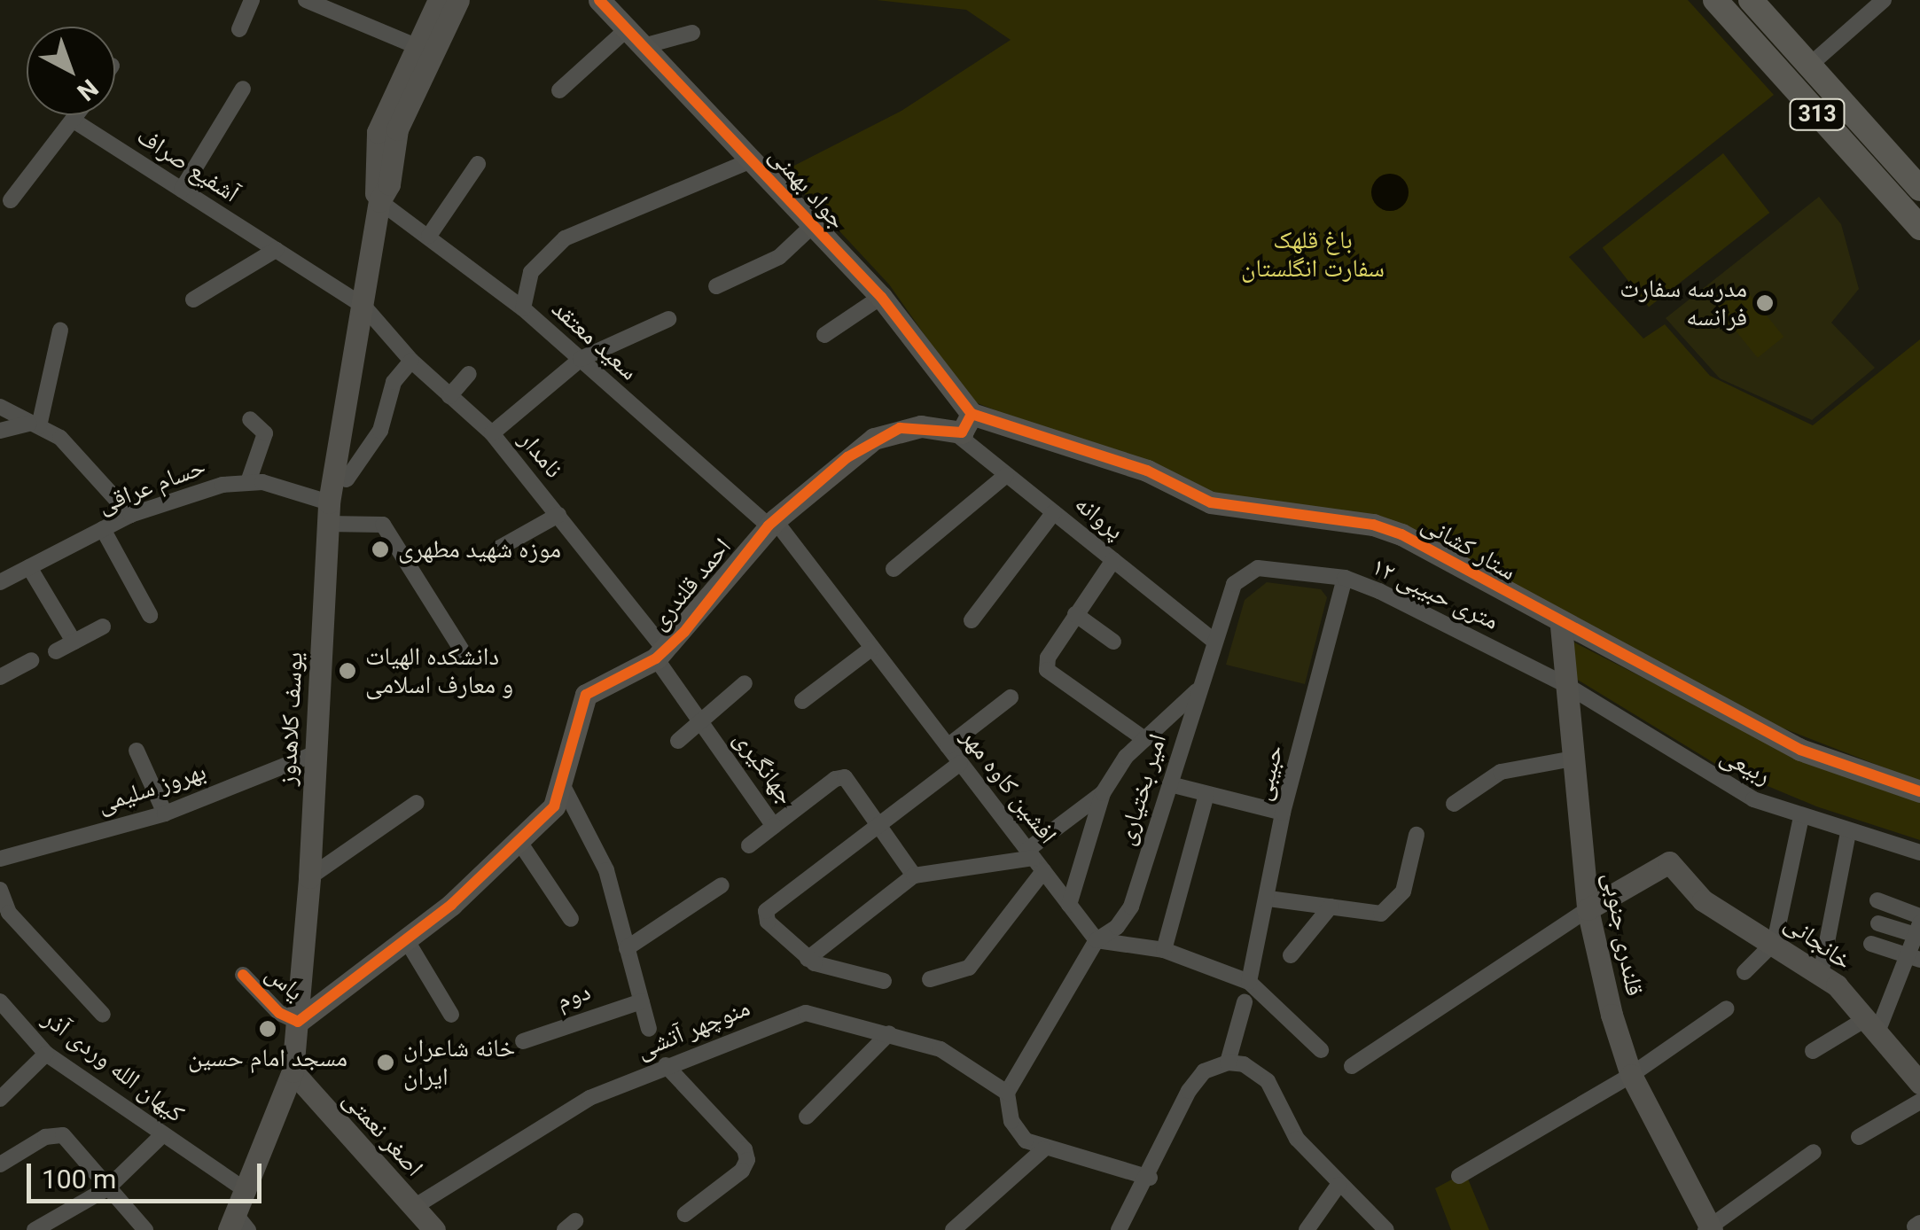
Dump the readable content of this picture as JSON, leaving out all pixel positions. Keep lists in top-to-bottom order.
{
  "streets": {
    "main road": ["313"],
    "street": [
      "آشفیع صراف",
      "جواد بهمنی",
      "سعید معتقد",
      "نامدار",
      "حسام عراقی",
      "پروانه",
      "ستار کشانی",
      "احمد قلندری",
      "۱۲ متری حبیبی",
      "یوسف کلاهدوز",
      "ربیعی",
      "جهانگیری",
      "حبیبی",
      "افشین کاوه مهر",
      "بهروز سلیمی",
      "امیر بختیاری",
      "قلندری جنوبی",
      "خانجانی",
      "یاس",
      "دوم",
      "منوچهر آتشی",
      "کیهان الله وردی آذر",
      "اصغر نعمتی"
    ]
  },
  "crossings": [
    ["آشفیع صراف", "نامدار"],
    ["آشفیع صراف", "یوسف کلاهدوز"],
    ["جواد بهمنی", "ستار کشانی"],
    ["سعید معتقد", "احمد قلندری"],
    ["سعید معتقد", "یوسف کلاهدوز"],
    ["سعید معتقد", "افشین کاوه مهر"],
    ["نامدار", "احمد قلندری"],
    ["نامدار", "یوسف کلاهدوز"],
    ["نامدار", "جهانگیری"],
    ["پروانه", "احمد قلندری"],
    ["پروانه", "۱۲ متری حبیبی"],
    ["پروانه", "امیر بختیاری"],
    ["ستار کشانی", "قلندری جنوبی"],
    ["احمد قلندری", "یوسف کلاهدوز"],
    ["احمد قلندری", "جهانگیری"],
    ["احمد قلندری", "افشین کاوه مهر"],
    ["احمد قلندری", "یاس"],
    ["۱۲ متری حبیبی", "ربیعی"],
    ["۱۲ متری حبیبی", "حبیبی"],
    ["۱۲ متری حبیبی", "امیر بختیاری"],
    ["۱۲ متری حبیبی", "قلندری جنوبی"],
    ["یوسف کلاهدوز", "بهروز سلیمی"],
    ["یوسف کلاهدوز", "یاس"],
    ["یوسف کلاهدوز", "کیهان الله وردی آذر"],
    ["یوسف کلاهدوز", "اصغر نعمتی"],
    ["ربیعی", "قلندری جنوبی"],
    ["افشین کاوه مهر", "امیر بختیاری"],
    ["قلندری جنوبی", "خانجانی"],
    ["منوچهر آتشی", "اصغر نعمتی"]
  ],
  "parks": ["باغ قلهک سفارت انگلستان"],
  "places": [
    "مدرسه سفارت فرانسه",
    "موزه شهید مطهری",
    "دانشکده الهیات و معارف اسلامی",
    "مسجد امام حسین",
    "خانه شاعران ایران"
  ],
  "scale_bar": "100 m",
  "north": "bottom right"
}
